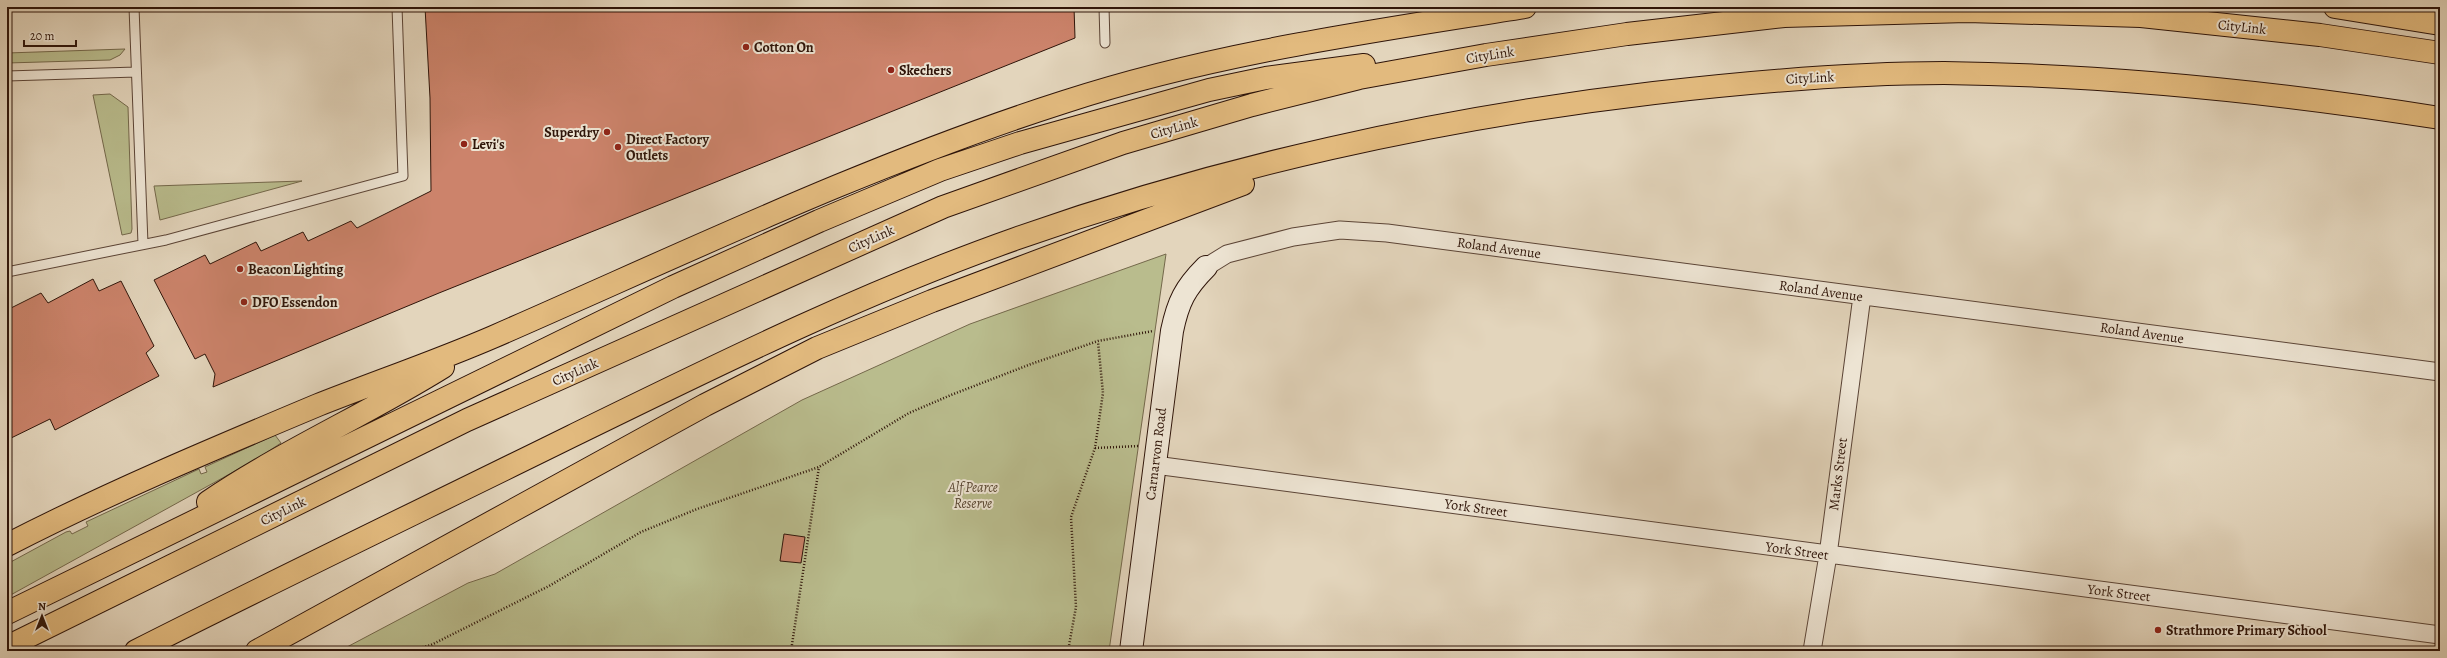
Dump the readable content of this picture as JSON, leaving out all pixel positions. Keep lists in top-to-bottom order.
{
  "streets": {
    "highway": ["CityLink"],
    "street": [
      "Roland Avenue",
      "Carnarvon Road",
      "Marks Street",
      "York Street"
    ]
  },
  "crossings": [
    ["Roland Avenue", "Carnarvon Road"],
    ["Roland Avenue", "Marks Street"],
    ["Carnarvon Road", "York Street"],
    ["Marks Street", "York Street"]
  ],
  "parks": ["Alf Pearce Reserve"],
  "places": [
    "Cotton On",
    "Skechers",
    "Superdry",
    "Levi's",
    "Direct Factory Outlets",
    "Beacon Lighting",
    "DFO Essendon",
    "Strathmore Primary School"
  ],
  "scale_bar": "20 m",
  "north": "top"
}
